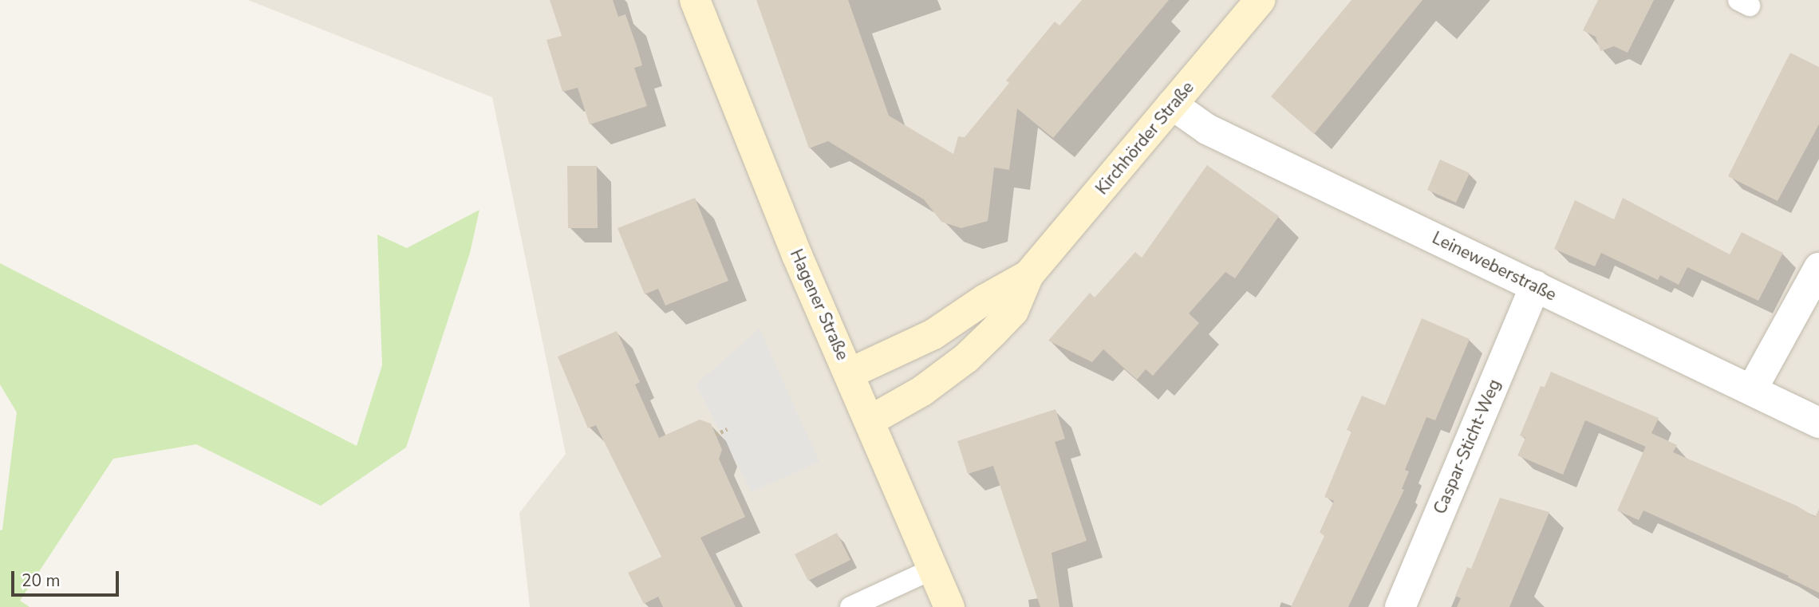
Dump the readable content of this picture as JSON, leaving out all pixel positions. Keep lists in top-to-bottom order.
{
  "streets": {
    "main road": ["Kirchhörder Straße", "Hagener Straße"],
    "street": ["Leineweberstraße", "Caspar-Sticht-Weg"]
  },
  "crossings": [
    ["Kirchhörder Straße", "Leineweberstraße"],
    ["Kirchhörder Straße", "Hagener Straße"],
    ["Leineweberstraße", "Caspar-Sticht-Weg"]
  ],
  "scale_bar": "20 m"
}
